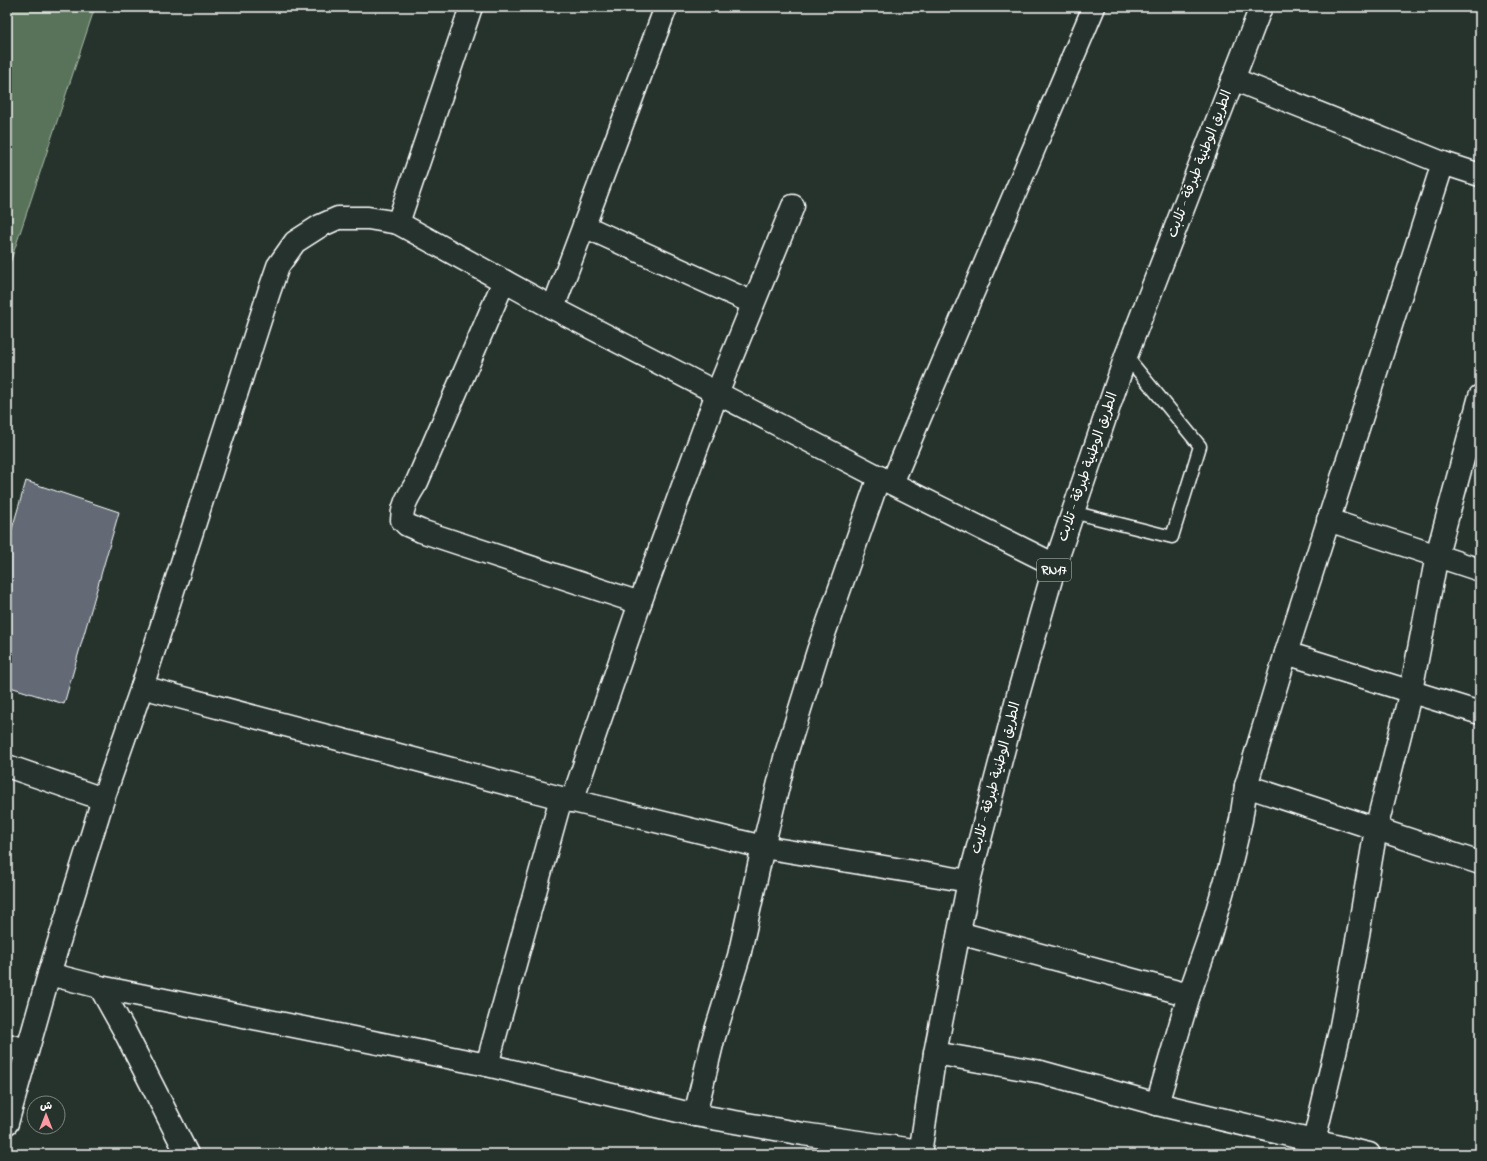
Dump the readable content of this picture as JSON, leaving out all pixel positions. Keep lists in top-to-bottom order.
{
  "streets": {
    "street": ["الطريق الوطنية طبرقة - تلابت", "RN17"]
  },
  "north": "top"
}
